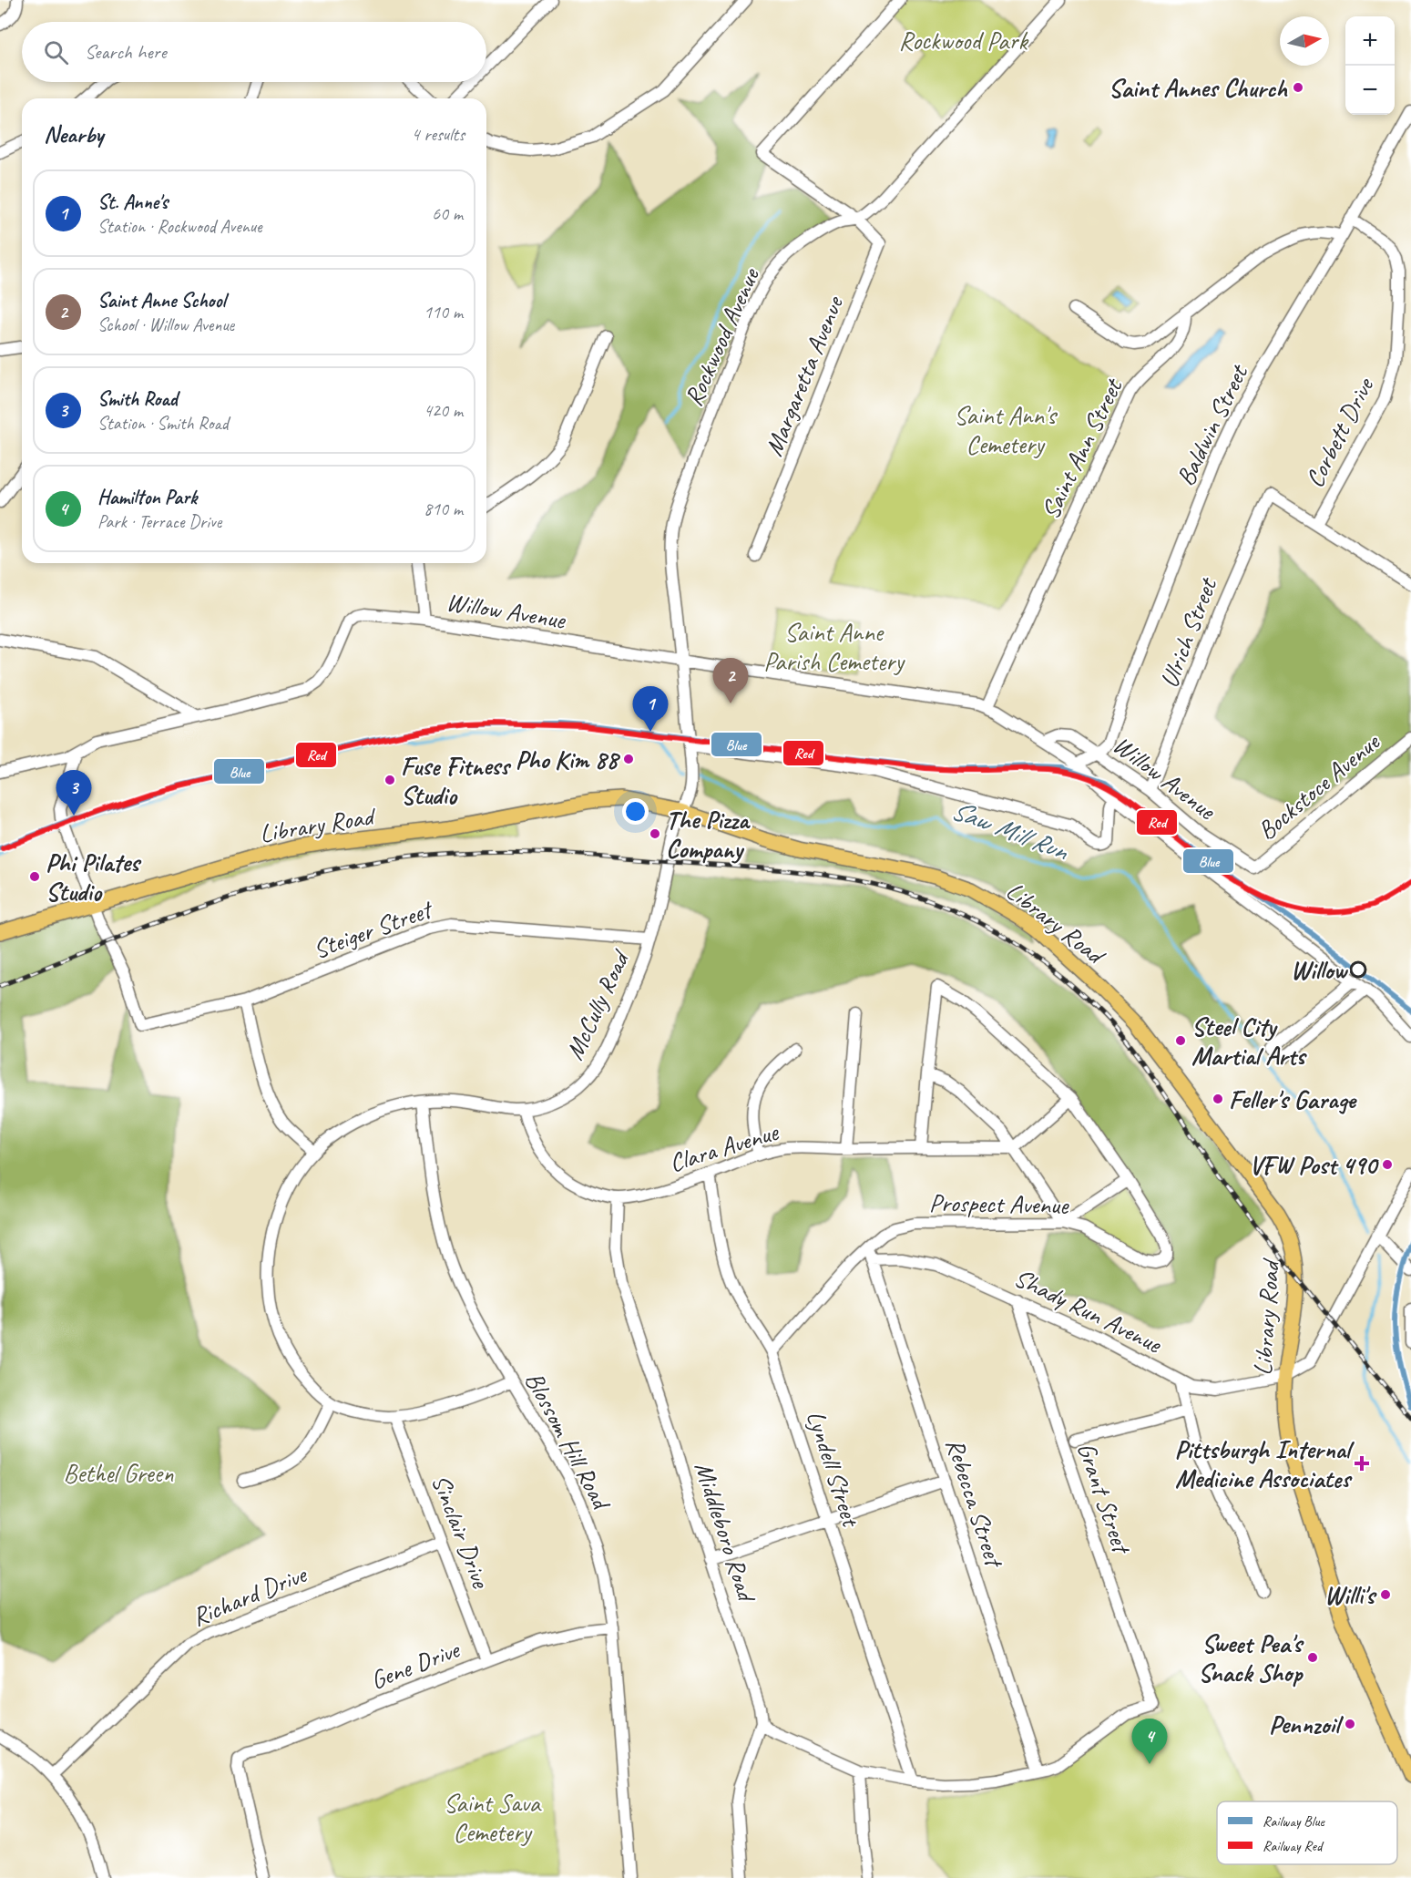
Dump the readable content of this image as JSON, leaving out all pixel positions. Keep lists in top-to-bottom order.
{
  "streets": {
    "main road": ["Library Road"],
    "street": [
      "Rockwood Avenue",
      "Margaretta Avenue",
      "Baldwin Street",
      "Corbett Drive",
      "Saint Ann Street",
      "Willow Avenue",
      "Ulrich Street",
      "Bockstoce Avenue",
      "Steiger Street",
      "McCully Road",
      "Clara Avenue",
      "Prospect Avenue",
      "Shady Run Avenue",
      "Blossom Hill Road",
      "Lyndell Street",
      "Grant Street",
      "Rebecca Street",
      "Sinclair Drive",
      "Middleboro Road",
      "Richard Drive",
      "Gene Drive"
    ]
  },
  "crossings": [
    ["Rockwood Avenue", "Margaretta Avenue"],
    ["Rockwood Avenue", "Willow Avenue"],
    ["Rockwood Avenue", "Library Road"],
    ["Rockwood Avenue", "McCully Road"],
    ["Baldwin Street", "Corbett Drive"],
    ["Baldwin Street", "Willow Avenue"],
    ["Corbett Drive", "Ulrich Street"],
    ["Saint Ann Street", "Willow Avenue"],
    ["Willow Avenue", "Ulrich Street"],
    ["Willow Avenue", "Bockstoce Avenue"],
    ["Library Road", "Steiger Street"],
    ["Library Road", "McCully Road"],
    ["Library Road", "Shady Run Avenue"],
    ["Steiger Street", "McCully Road"],
    ["McCully Road", "Clara Avenue"],
    ["McCully Road", "Blossom Hill Road"],
    ["McCully Road", "Sinclair Drive"],
    ["Clara Avenue", "Lyndell Street"],
    ["Clara Avenue", "Middleboro Road"],
    ["Prospect Avenue", "Lyndell Street"],
    ["Prospect Avenue", "Rebecca Street"],
    ["Shady Run Avenue", "Grant Street"],
    ["Shady Run Avenue", "Rebecca Street"],
    ["Blossom Hill Road", "Gene Drive"],
    ["Grant Street", "Rebecca Street"],
    ["Sinclair Drive", "Richard Drive"],
    ["Sinclair Drive", "Gene Drive"]
  ],
  "water": ["Saw Mill Run"],
  "parks": [
    "Rockwood Park",
    "Saint Ann's Cemetery",
    "Saint Anne Parish Cemetery",
    "Bethel Green",
    "Saint Sava Cemetery"
  ],
  "places": {
    "other": [
      "Saint Annes Church",
      "Pho Kim 88",
      "Fuse Fitness Studio",
      "The Pizza Company",
      "Phi Pilates Studio",
      "Willow",
      "Steel City Martial Arts",
      "Feller's Garage",
      "VFW Post 490",
      "Willi's",
      "Sweet Pea's Snack Shop",
      "Pennzoil"
    ],
    "health": ["Pittsburgh Internal Medicine Associates"]
  },
  "lines": ["rail line Blue", "rail line Red"],
  "legend": ["Railway Blue", "Railway Red"],
  "north": "right",
  "page": {
    "map_buttons": ["+", "−"],
    "search": "Search here",
    "heading": ["Nearby", "4 results"],
    "list": [
      {
        "mark": "1",
        "name": "St. Anne's",
        "note": "Station · Rockwood Avenue",
        "value": "60 m"
      },
      {
        "mark": "2",
        "name": "Saint Anne School",
        "note": "School · Willow Avenue",
        "value": "110 m"
      },
      {
        "mark": "3",
        "name": "Smith Road",
        "note": "Station · Smith Road",
        "value": "420 m"
      },
      {
        "mark": "4",
        "name": "Hamilton Park",
        "note": "Park · Terrace Drive",
        "value": "810 m"
      }
    ],
    "pins": [
      "2",
      "1",
      "3",
      "4"
    ]
  }
}
